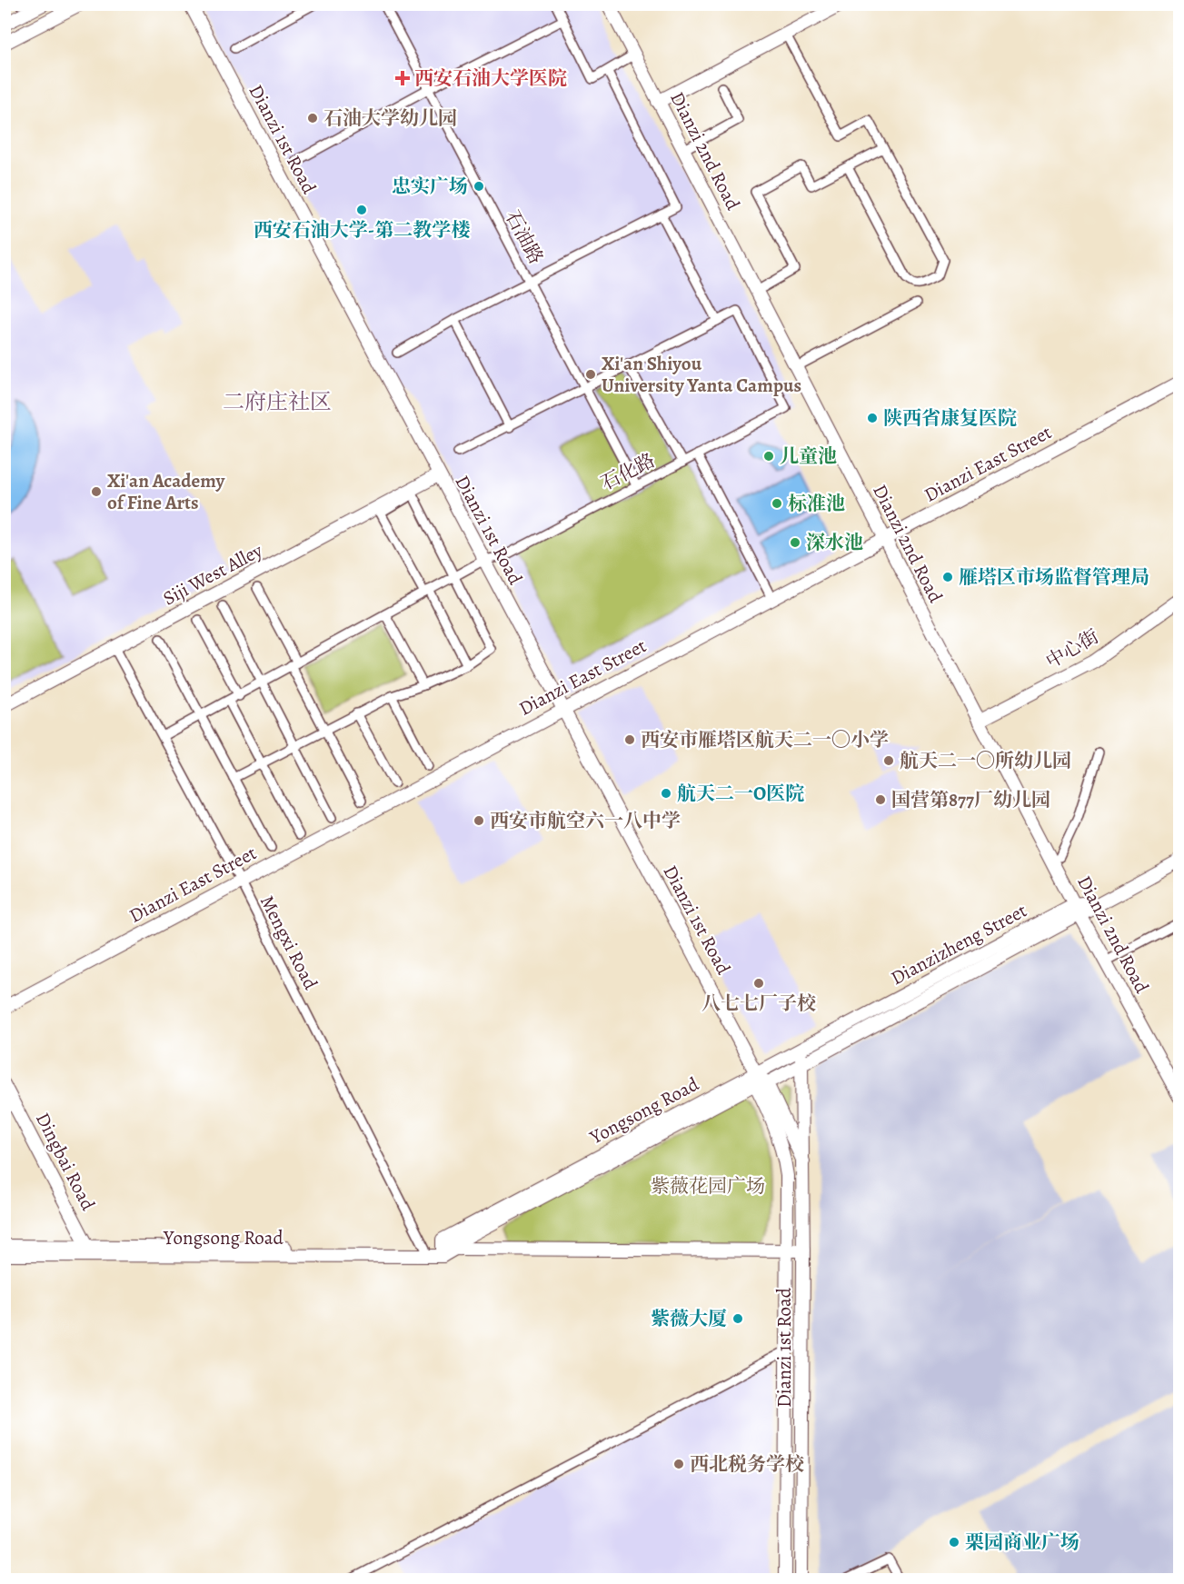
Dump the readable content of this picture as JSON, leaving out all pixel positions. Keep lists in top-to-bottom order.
{
  "streets": {
    "main road": [
      "Dianzi 1st Road",
      "Dianzi 2nd Road",
      "Dianzi East Street",
      "Siji West Alley",
      "中心街",
      "Dianzizheng Street",
      "Yongsong Road",
      "Dingbai Road"
    ],
    "street": ["石油路", "石化路", "Mengxi Road"]
  },
  "crossings": [
    ["Dianzi 1st Road", "Dianzi East Street"],
    ["Dianzi 1st Road", "石化路"],
    ["Dianzi 1st Road", "Siji West Alley"],
    ["Dianzi 1st Road", "Dianzizheng Street"],
    ["Dianzi 1st Road", "Yongsong Road"],
    ["Dianzi 2nd Road", "Dianzi East Street"],
    ["Dianzi 2nd Road", "中心街"],
    ["Dianzi 2nd Road", "Dianzizheng Street"],
    ["石油路", "石化路"],
    ["Dianzi East Street", "Mengxi Road"],
    ["石化路", "Mengxi Road"],
    ["Siji West Alley", "Mengxi Road"],
    ["Mengxi Road", "Yongsong Road"],
    ["Dianzizheng Street", "Yongsong Road"],
    ["Yongsong Road", "Dingbai Road"]
  ],
  "districts": ["二府庄社区"],
  "parks": ["紫薇花园广场"],
  "places": {
    "health": ["西安石油大学医院"],
    "other": [
      "石油大学幼儿园",
      "忠实广场",
      "西安石油大学-第二教学楼",
      "Xi'an Shiyou University Yanta Campus",
      "陕西省康复医院",
      "儿童池",
      "Xi'an Academy of Fine Arts",
      "标准池",
      "深水池",
      "雁塔区市场监督管理局",
      "西安市雁塔区航天二一〇小学",
      "航天二一〇所幼儿园",
      "航天二一O医院",
      "国营第877厂幼儿园",
      "西安市航空六一八中学",
      "八七七厂子校",
      "紫薇大厦",
      "西北税务学校",
      "栗园商业广场"
    ]
  }
}
